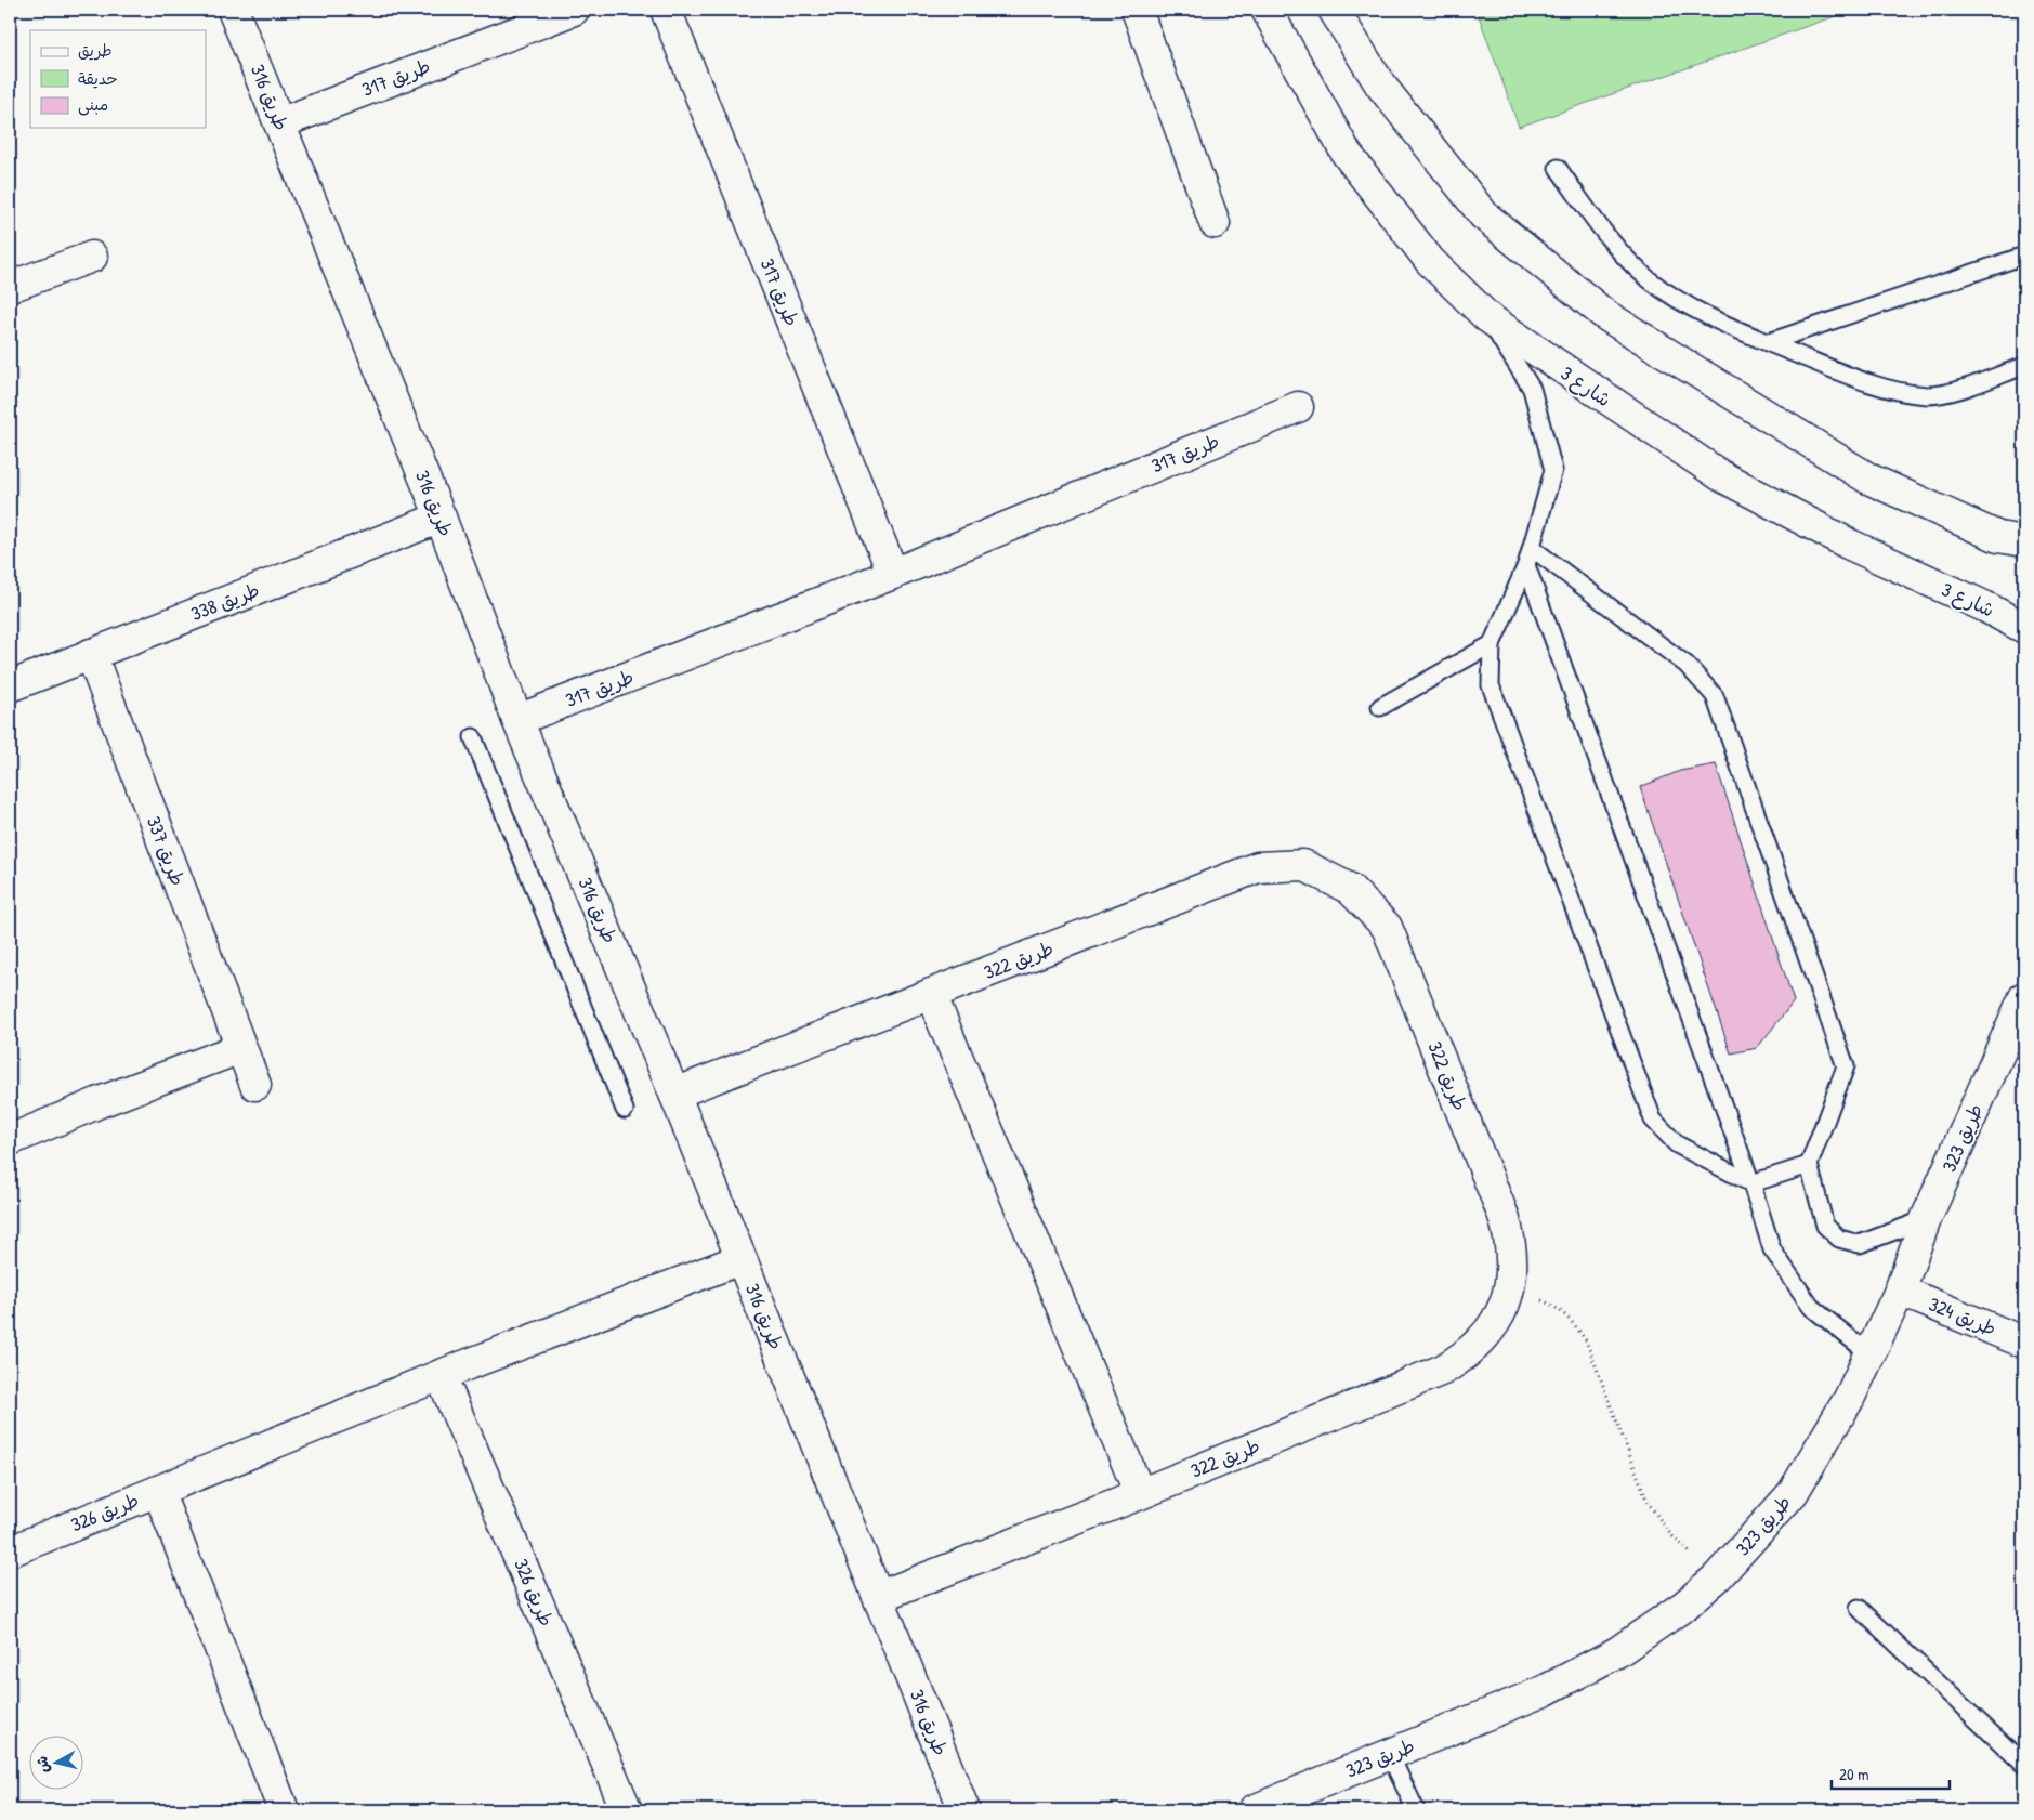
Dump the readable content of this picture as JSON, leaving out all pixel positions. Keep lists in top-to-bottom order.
{
  "streets": {
    "street": [
      "طريق 317",
      "طريق 316",
      "شارع 3",
      "طريق 338",
      "طريق 337",
      "طريق 322",
      "طريق 323",
      "طريق 324",
      "طريق 326"
    ]
  },
  "crossings": [
    ["طريق 317", "طريق 316"],
    ["طريق 316", "طريق 338"],
    ["طريق 316", "طريق 322"],
    ["طريق 316", "طريق 326"],
    ["طريق 338", "طريق 337"],
    ["طريق 323", "طريق 324"]
  ],
  "legend": ["طريق", "حديقة", "مبنى"],
  "scale_bar": "20 m",
  "north": "left"
}
